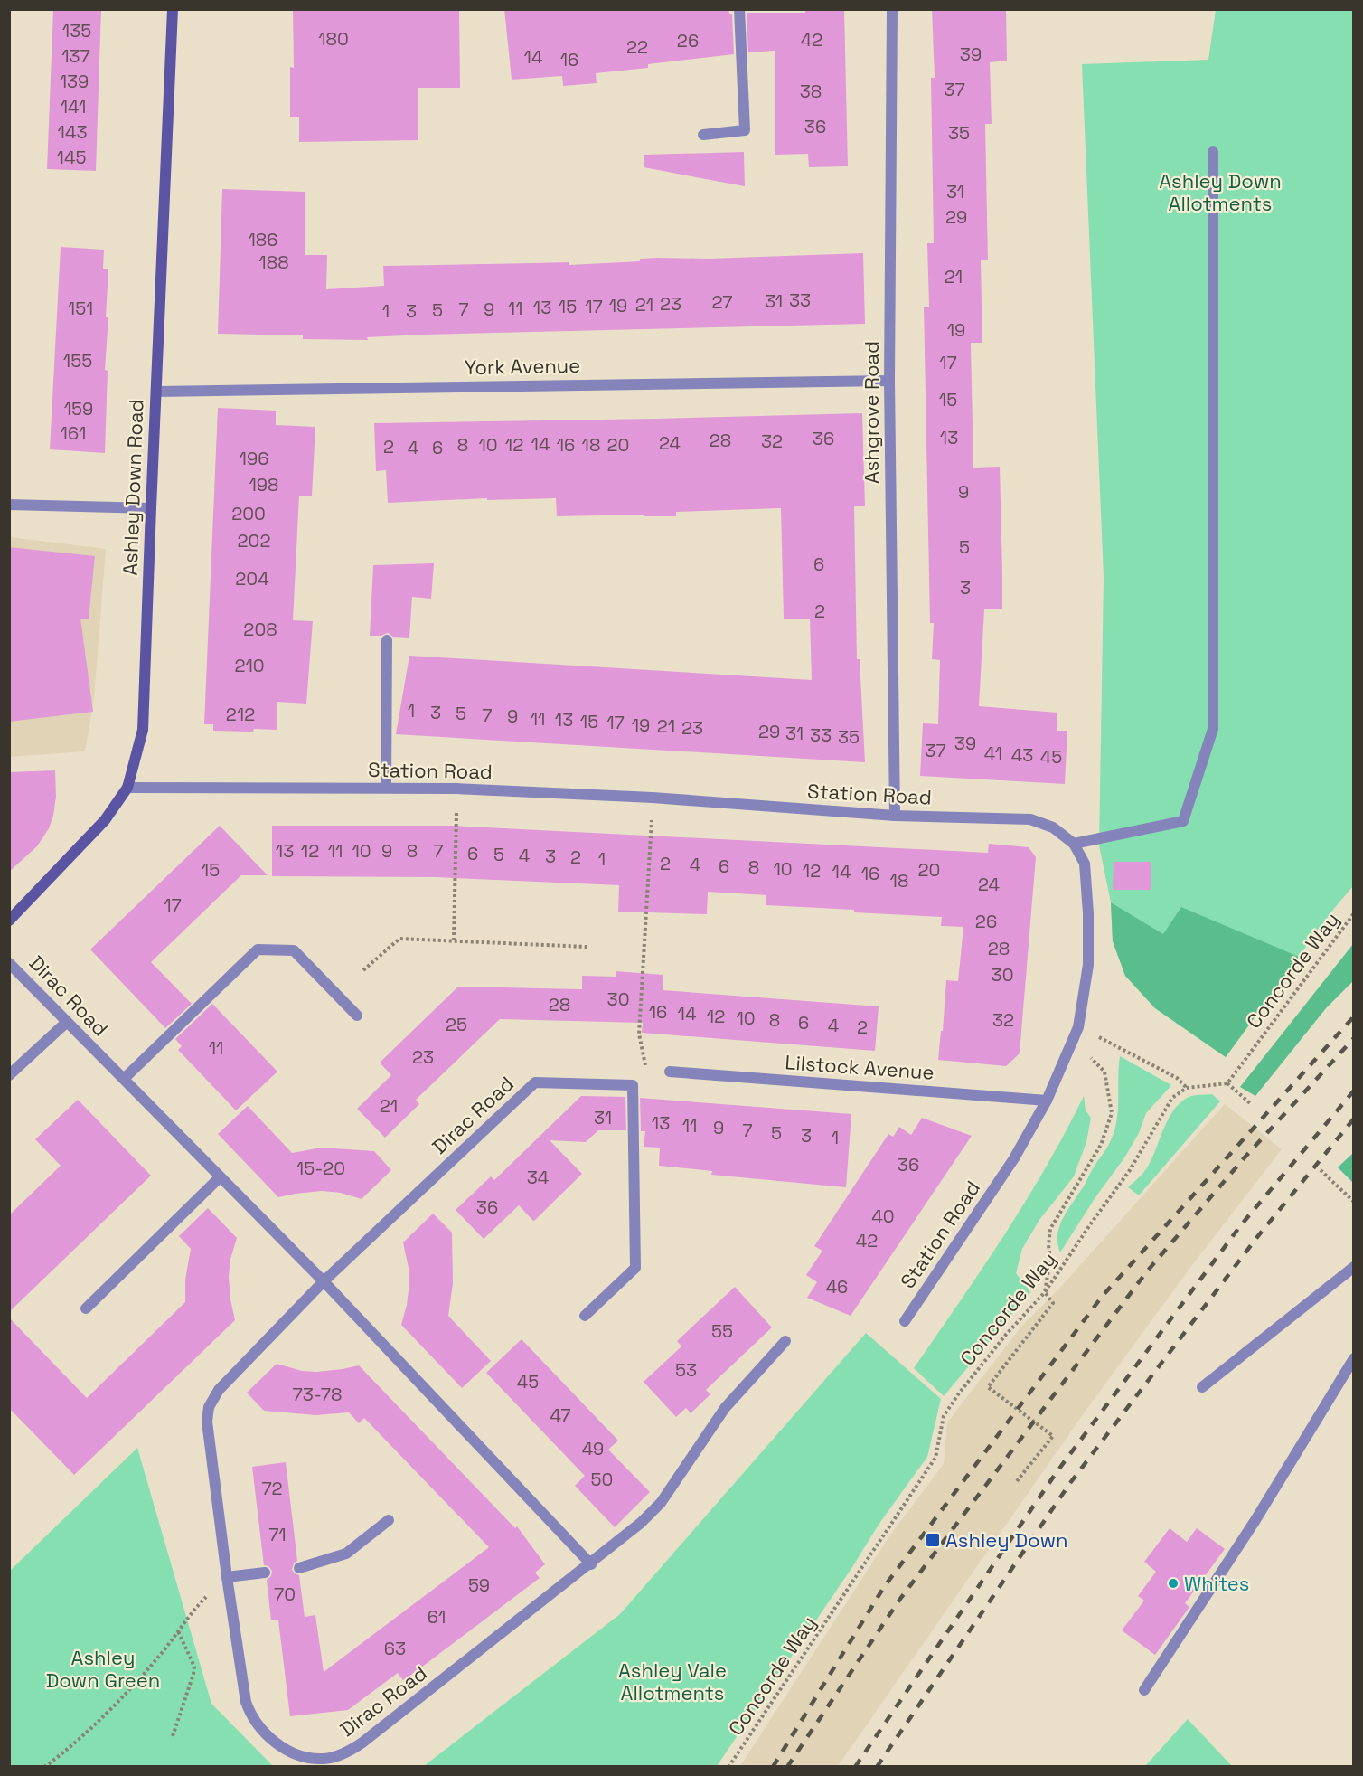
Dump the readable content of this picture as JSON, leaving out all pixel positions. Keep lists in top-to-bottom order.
{
  "streets": {
    "main road": ["Ashley Down Road"],
    "street": [
      "York Avenue",
      "Ashgrove Road",
      "Station Road",
      "Dirac Road",
      "Lilstock Avenue"
    ],
    "path": ["Concorde Way"]
  },
  "crossings": [
    ["York Avenue", "Ashgrove Road"],
    ["York Avenue", "Ashley Down Road"],
    ["Ashgrove Road", "Station Road"],
    ["Ashley Down Road", "Station Road"],
    ["Station Road", "Lilstock Avenue"]
  ],
  "parks": ["Ashley Down Allotments", "Ashley Down Green", "Ashley Vale Allotments"],
  "places": {
    "transit": ["Ashley Down"],
    "other": ["Whites"]
  },
  "house_numbers": [
    "135",
    "180",
    "42",
    "26",
    "22",
    "39",
    "137",
    "14",
    "16",
    "139",
    "37",
    "38",
    "141",
    "36",
    "143",
    "35",
    "145",
    "31",
    "29",
    "186",
    "188",
    "21",
    "33",
    "31",
    "27",
    "23",
    "21",
    "19",
    "15",
    "17",
    "13",
    "151",
    "11",
    "7",
    "9",
    "5",
    "1",
    "3",
    "19",
    "155",
    "17",
    "15",
    "159",
    "161",
    "13",
    "36",
    "28",
    "32",
    "24",
    "14",
    "8",
    "10",
    "12",
    "16",
    "18",
    "20",
    "2",
    "4",
    "6",
    "196",
    "198",
    "9",
    "200",
    "202",
    "5",
    "6",
    "204",
    "3",
    "2",
    "208",
    "210",
    "1",
    "3",
    "5",
    "212",
    "7",
    "9",
    "11",
    "13",
    "15",
    "17",
    "19",
    "21",
    "23",
    "29",
    "31",
    "33",
    "35",
    "39",
    "37",
    "41",
    "43",
    "45",
    "13",
    "12",
    "11",
    "10",
    "9",
    "8",
    "7",
    "6",
    "5",
    "4",
    "3",
    "2",
    "1",
    "2",
    "4",
    "6",
    "8",
    "10",
    "15",
    "20",
    "12",
    "14",
    "16",
    "18",
    "24",
    "17",
    "26",
    "28",
    "30",
    "30",
    "28",
    "16",
    "14",
    "12",
    "10",
    "8",
    "32",
    "6",
    "25",
    "4",
    "2",
    "11",
    "23",
    "21",
    "31",
    "13",
    "11",
    "9",
    "7",
    "5",
    "3",
    "1",
    "36",
    "15-20",
    "34",
    "36",
    "40",
    "42",
    "46",
    "55",
    "53",
    "45",
    "73-78",
    "47",
    "49",
    "50",
    "72",
    "71",
    "59",
    "70",
    "61",
    "63"
  ]
}
